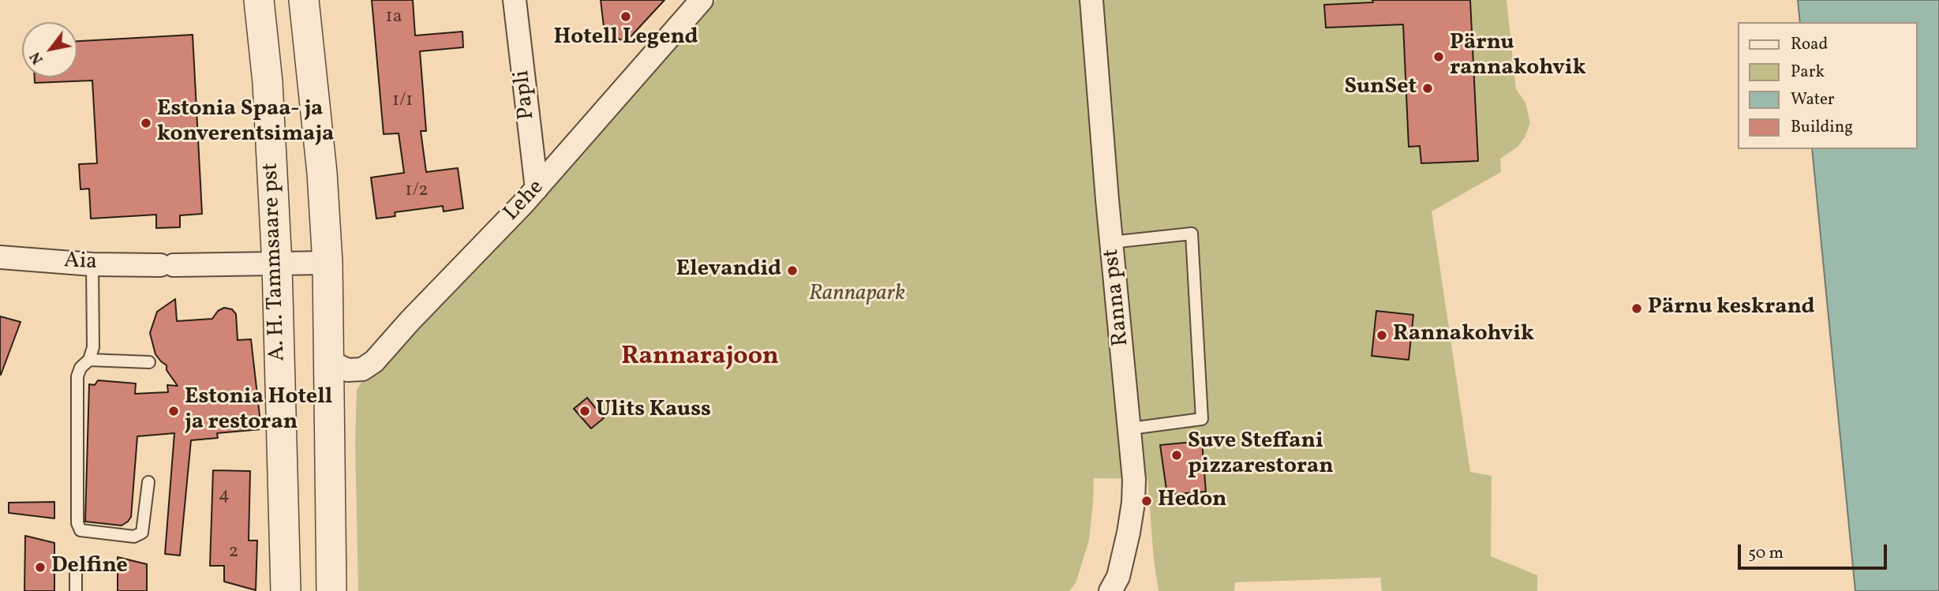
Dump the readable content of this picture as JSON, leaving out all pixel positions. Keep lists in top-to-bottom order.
{
  "streets": {
    "street": [
      "Papli",
      "Lehe",
      "A. H. Tammsaare pst",
      "Aia",
      "Ranna pst"
    ]
  },
  "crossings": [
    ["Papli", "Lehe"],
    ["A. H. Tammsaare pst", "Aia"]
  ],
  "districts": ["Rannarajoon"],
  "parks": ["Rannapark"],
  "places": [
    "Hotell Legend",
    "Pärnu rannakohvik",
    "SunSet",
    "Estonia Spaa- ja konverentsimaja",
    "Elevandid",
    "Pärnu keskrand",
    "Rannakohvik",
    "Estonia Hotell ja restoran",
    "Ulits Kauss",
    "Suve Steffani pizzarestoran",
    "Hedon",
    "Delfine"
  ],
  "house_numbers": [
    "1a",
    "1/1",
    "1/2",
    "4",
    "2"
  ],
  "legend": [
    "Road",
    "Park",
    "Water",
    "Building"
  ],
  "scale_bar": "50 m",
  "north": "bottom left"
}
